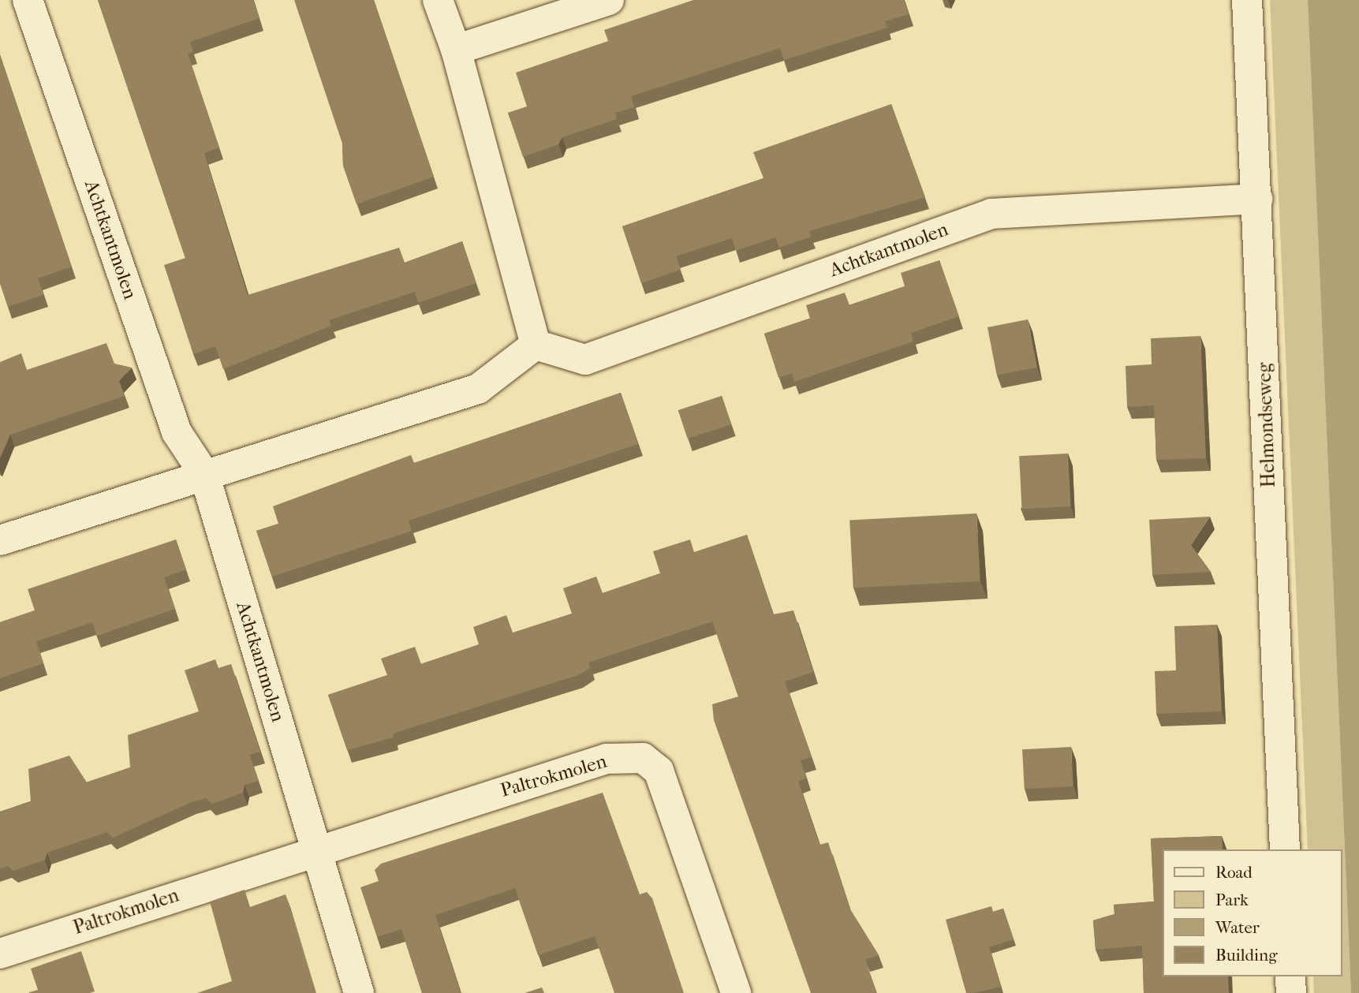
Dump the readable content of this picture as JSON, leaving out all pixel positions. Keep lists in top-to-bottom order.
{
  "streets": {
    "street": ["Achtkantmolen", "Helmondseweg", "Paltrokmolen"]
  },
  "crossings": [
    ["Achtkantmolen", "Helmondseweg"],
    ["Achtkantmolen", "Paltrokmolen"]
  ],
  "legend": [
    "Road",
    "Park",
    "Water",
    "Building"
  ]
}
